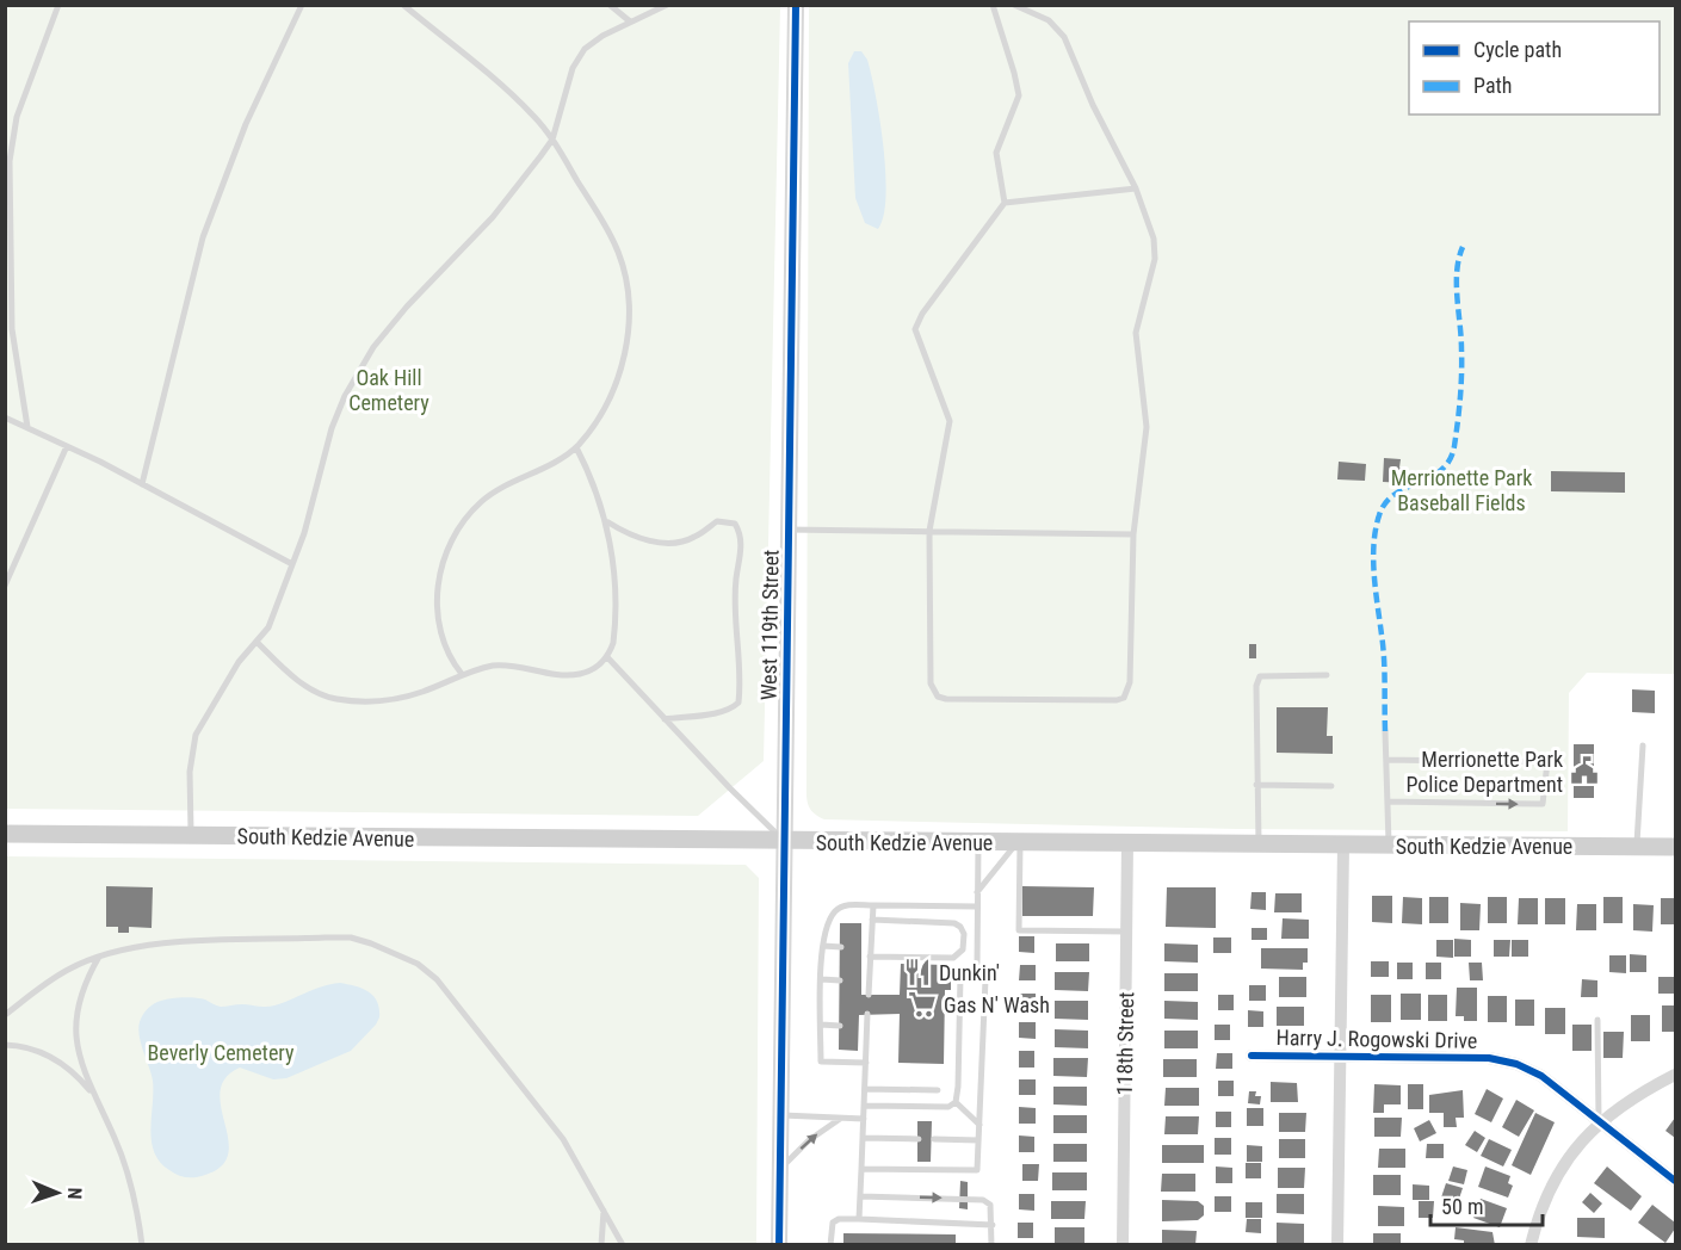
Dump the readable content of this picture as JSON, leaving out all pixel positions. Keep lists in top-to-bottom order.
{
  "streets": {
    "main road": ["South Kedzie Avenue"],
    "street": ["West 119th Street", "Harry J. Rogowski Drive", "118th Street"]
  },
  "crossings": [
    ["West 119th Street", "South Kedzie Avenue"],
    ["South Kedzie Avenue", "118th Street"]
  ],
  "parks": ["Oak Hill Cemetery", "Merrionette Park Baseball Fields", "Beverly Cemetery"],
  "places": {
    "public building": ["Merrionette Park Police Department"],
    "restaurant": ["Dunkin'"],
    "supermarket": ["Gas N' Wash"]
  },
  "legend": ["Cycle path", "Path"],
  "scale_bar": "50 m",
  "north": "right"
}
